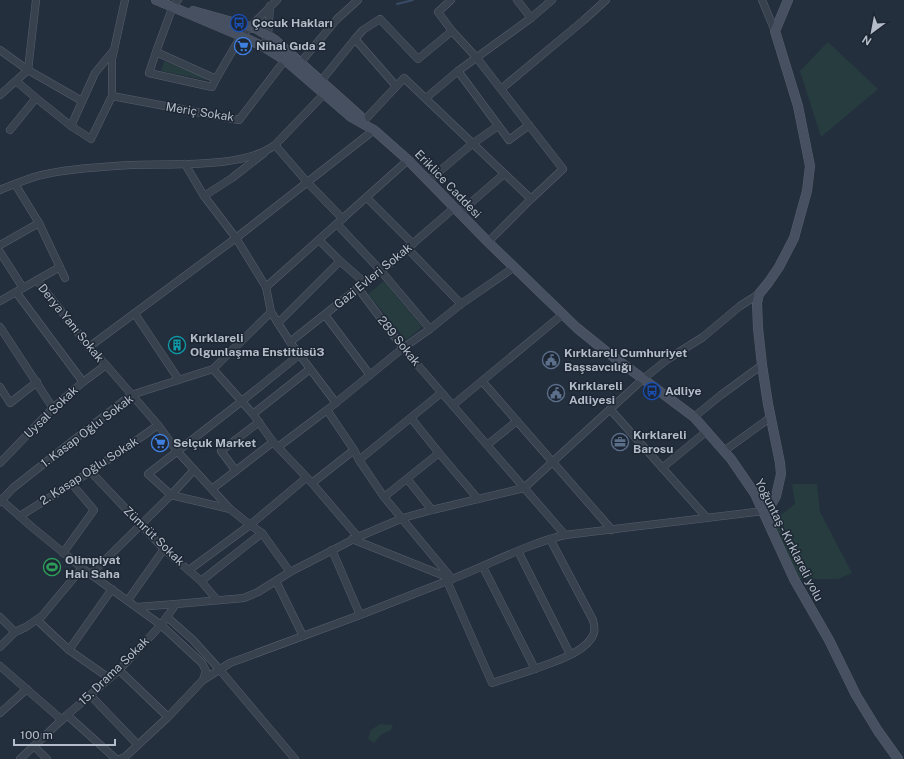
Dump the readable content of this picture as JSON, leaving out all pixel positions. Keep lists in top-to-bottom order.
{
  "streets": {
    "street": [
      "Meriç Sokak",
      "Eriklice Caddesi",
      "Gazi Evleri Sokak",
      "Derya Yanı Sokak",
      "289 Sokak",
      "Uysal Sokak",
      "1. Kasap Oğlu Sokak",
      "2. Kasap Oğlu Sokak",
      "Zümrüt Sokak",
      "Yoğuntaş - Kırklareli yolu",
      "15. Drama Sokak"
    ]
  },
  "crossings": [
    ["Meriç Sokak", "Eriklice Caddesi"],
    ["Eriklice Caddesi", "Gazi Evleri Sokak"],
    ["Eriklice Caddesi", "Yoğuntaş - Kırklareli yolu"],
    ["Gazi Evleri Sokak", "289 Sokak"],
    ["Derya Yanı Sokak", "Uysal Sokak"],
    ["Derya Yanı Sokak", "1. Kasap Oğlu Sokak"],
    ["Derya Yanı Sokak", "2. Kasap Oğlu Sokak"],
    ["2. Kasap Oğlu Sokak", "Zümrüt Sokak"]
  ],
  "places": {
    "bus stop": ["Çocuk Hakları", "Adliye"],
    "supermarket": ["Nihal Gıda 2", "Selçuk Market"],
    "building": ["Kırklareli Olgunlaşma Enstitüsü3"],
    "public building": ["Kırklareli Cumhuriyet Başsavcılığı", "Kırklareli Adliyesi"],
    "office": ["Kırklareli Barosu"],
    "sports": ["Olimpiyat Halı Saha"]
  },
  "scale_bar": "100 m",
  "north": "bottom left"
}
